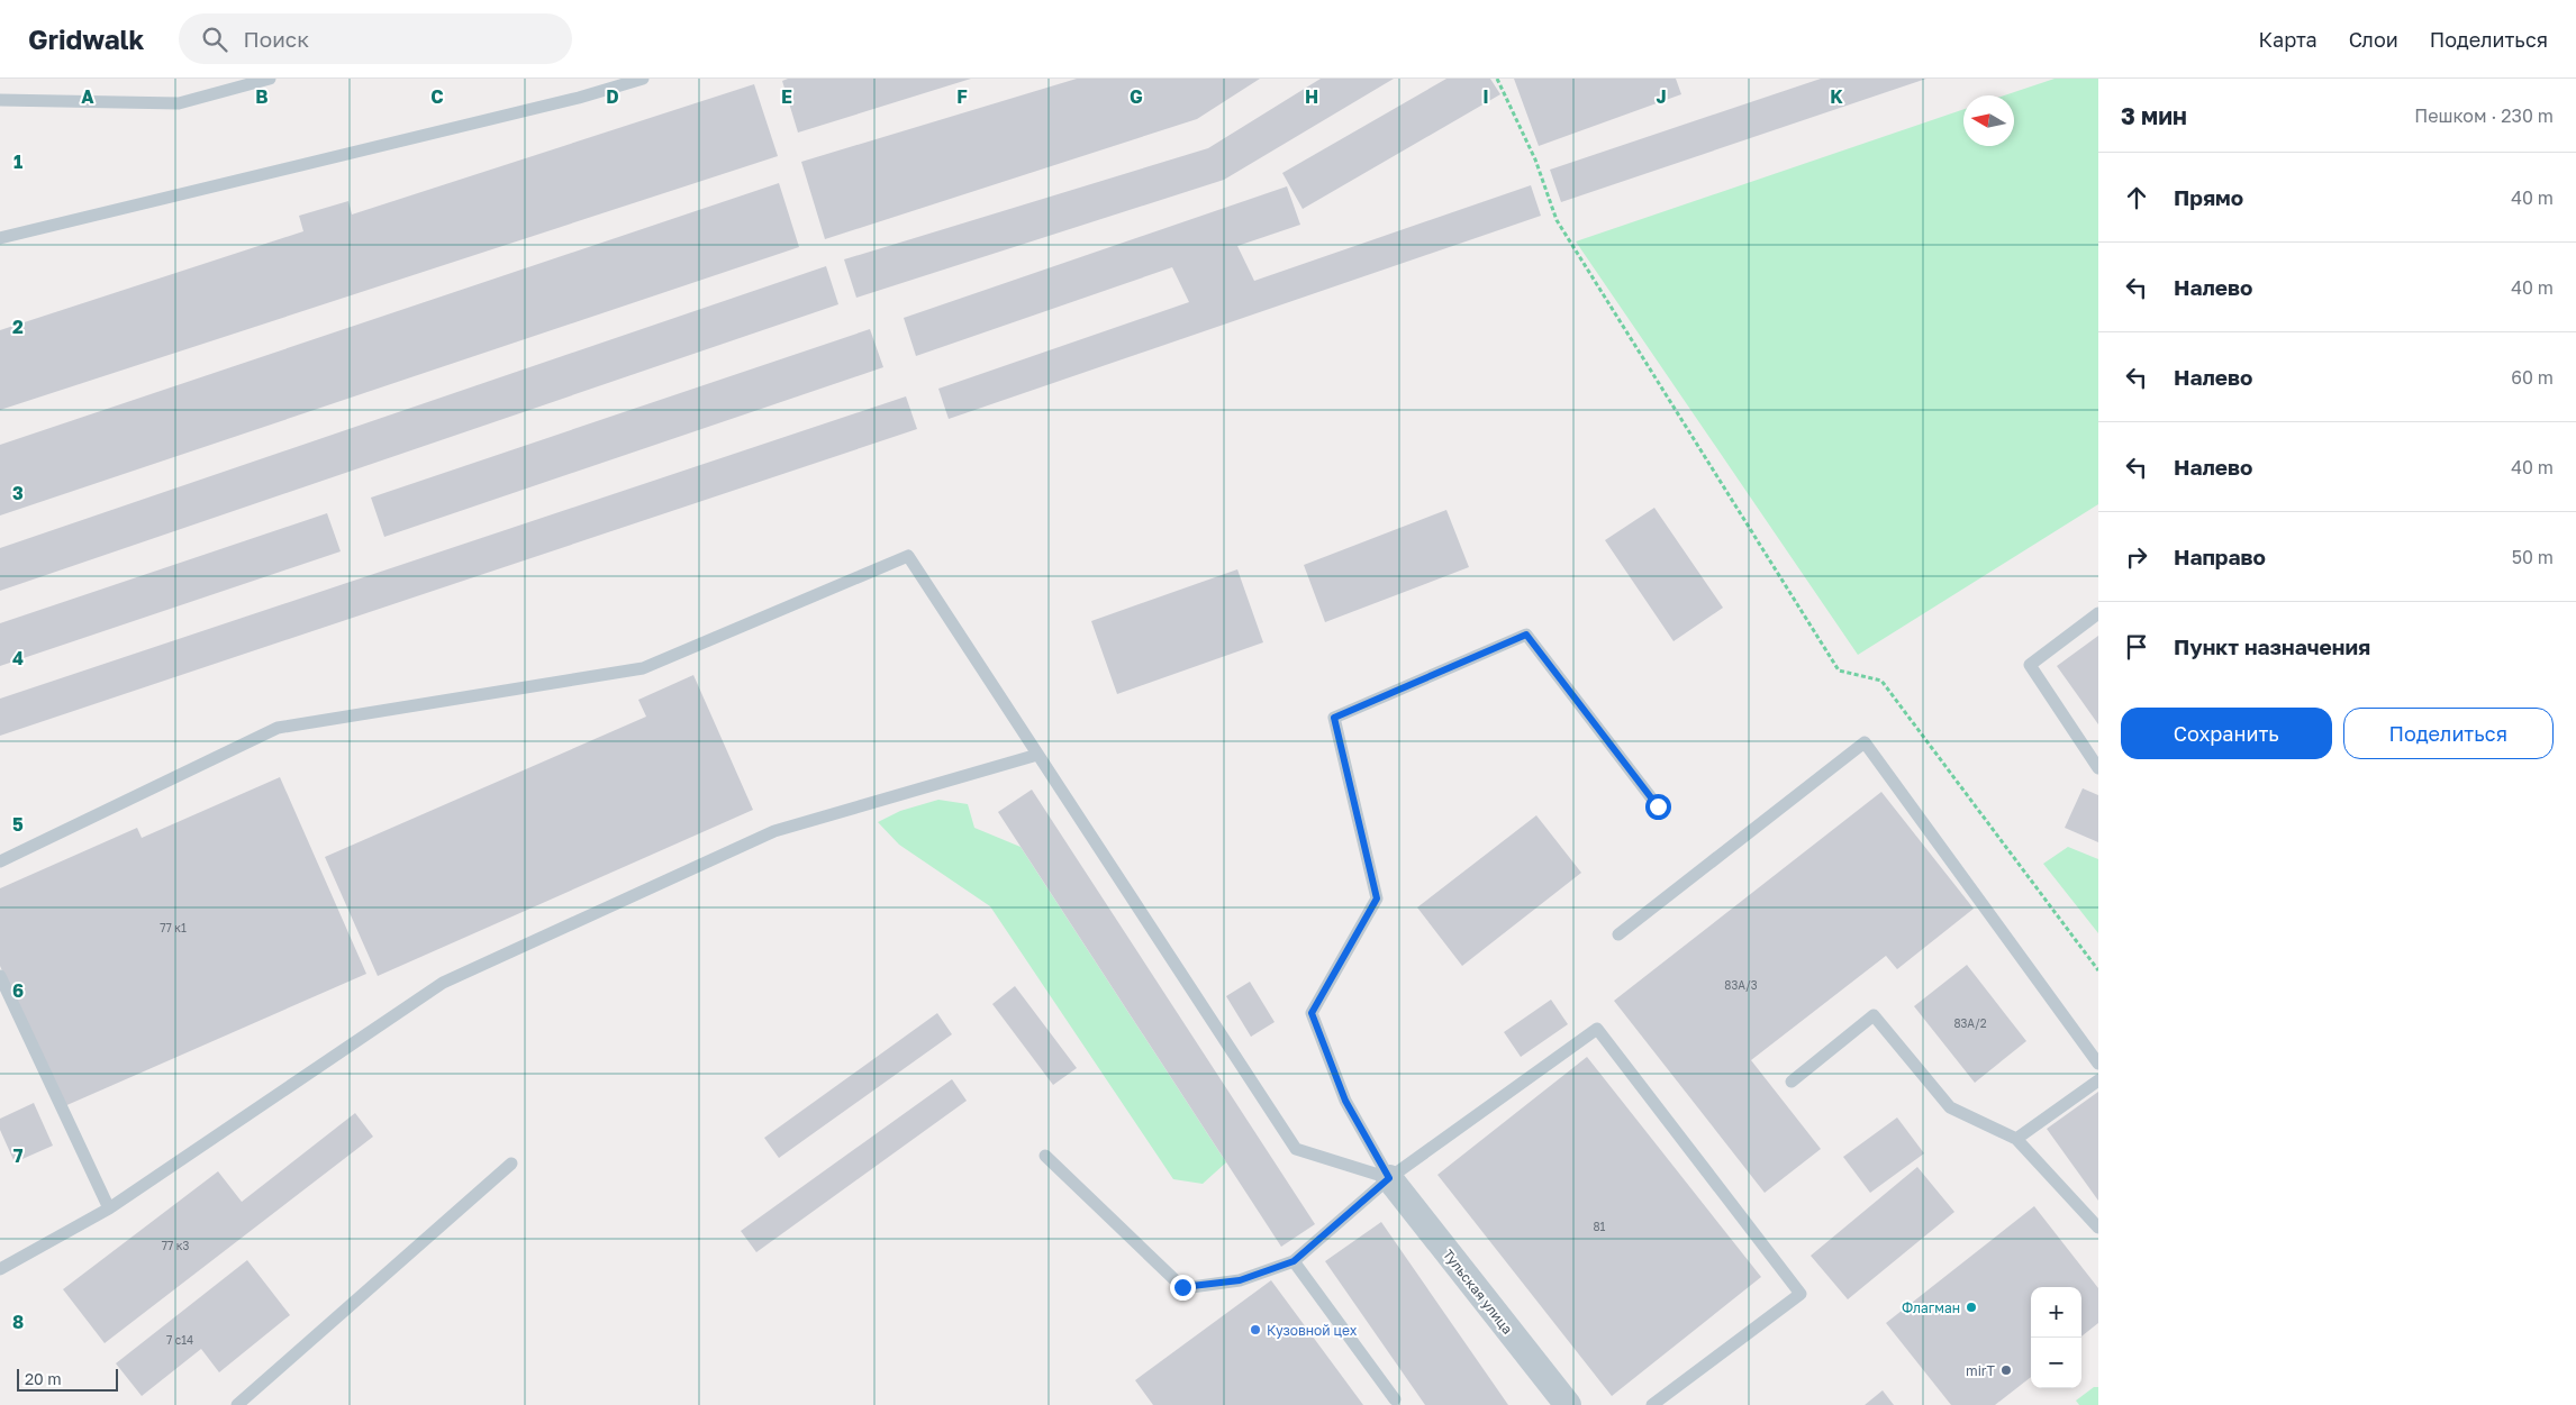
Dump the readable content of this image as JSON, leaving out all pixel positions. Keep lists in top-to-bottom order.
{
  "streets": {
    "street": ["Тульская улица"]
  },
  "places": ["Флагман", "Кузовной цех", "mirT"],
  "house_numbers": [
    "77 к1",
    "83А/3",
    "83А/2",
    "81",
    "77 к3",
    "7 с14"
  ],
  "scale_bar": "20 m",
  "north": "left",
  "page": {
    "header": "Gridwalk",
    "search": "Поиск",
    "nav": ["Карта", "Слои", "Поделиться"],
    "heading": ["3 мин", "Пешком · 230 m"],
    "list": [
      ["Прямо", "40 m"],
      ["Налево", "40 m"],
      ["Налево", "60 m"],
      ["Налево", "40 m"],
      ["Направо", "50 m"],
      "Пункт назначения"
    ],
    "buttons": ["Сохранить", "Поделиться"],
    "map_buttons": ["+", "−"],
    "scale": "20 m"
  },
  "grid": {
    "columns": [
      "A",
      "B",
      "C",
      "D",
      "E",
      "F",
      "G",
      "H",
      "I",
      "J",
      "K"
    ],
    "rows": [
      "1",
      "2",
      "3",
      "4",
      "5",
      "6",
      "7",
      "8"
    ]
  }
}
